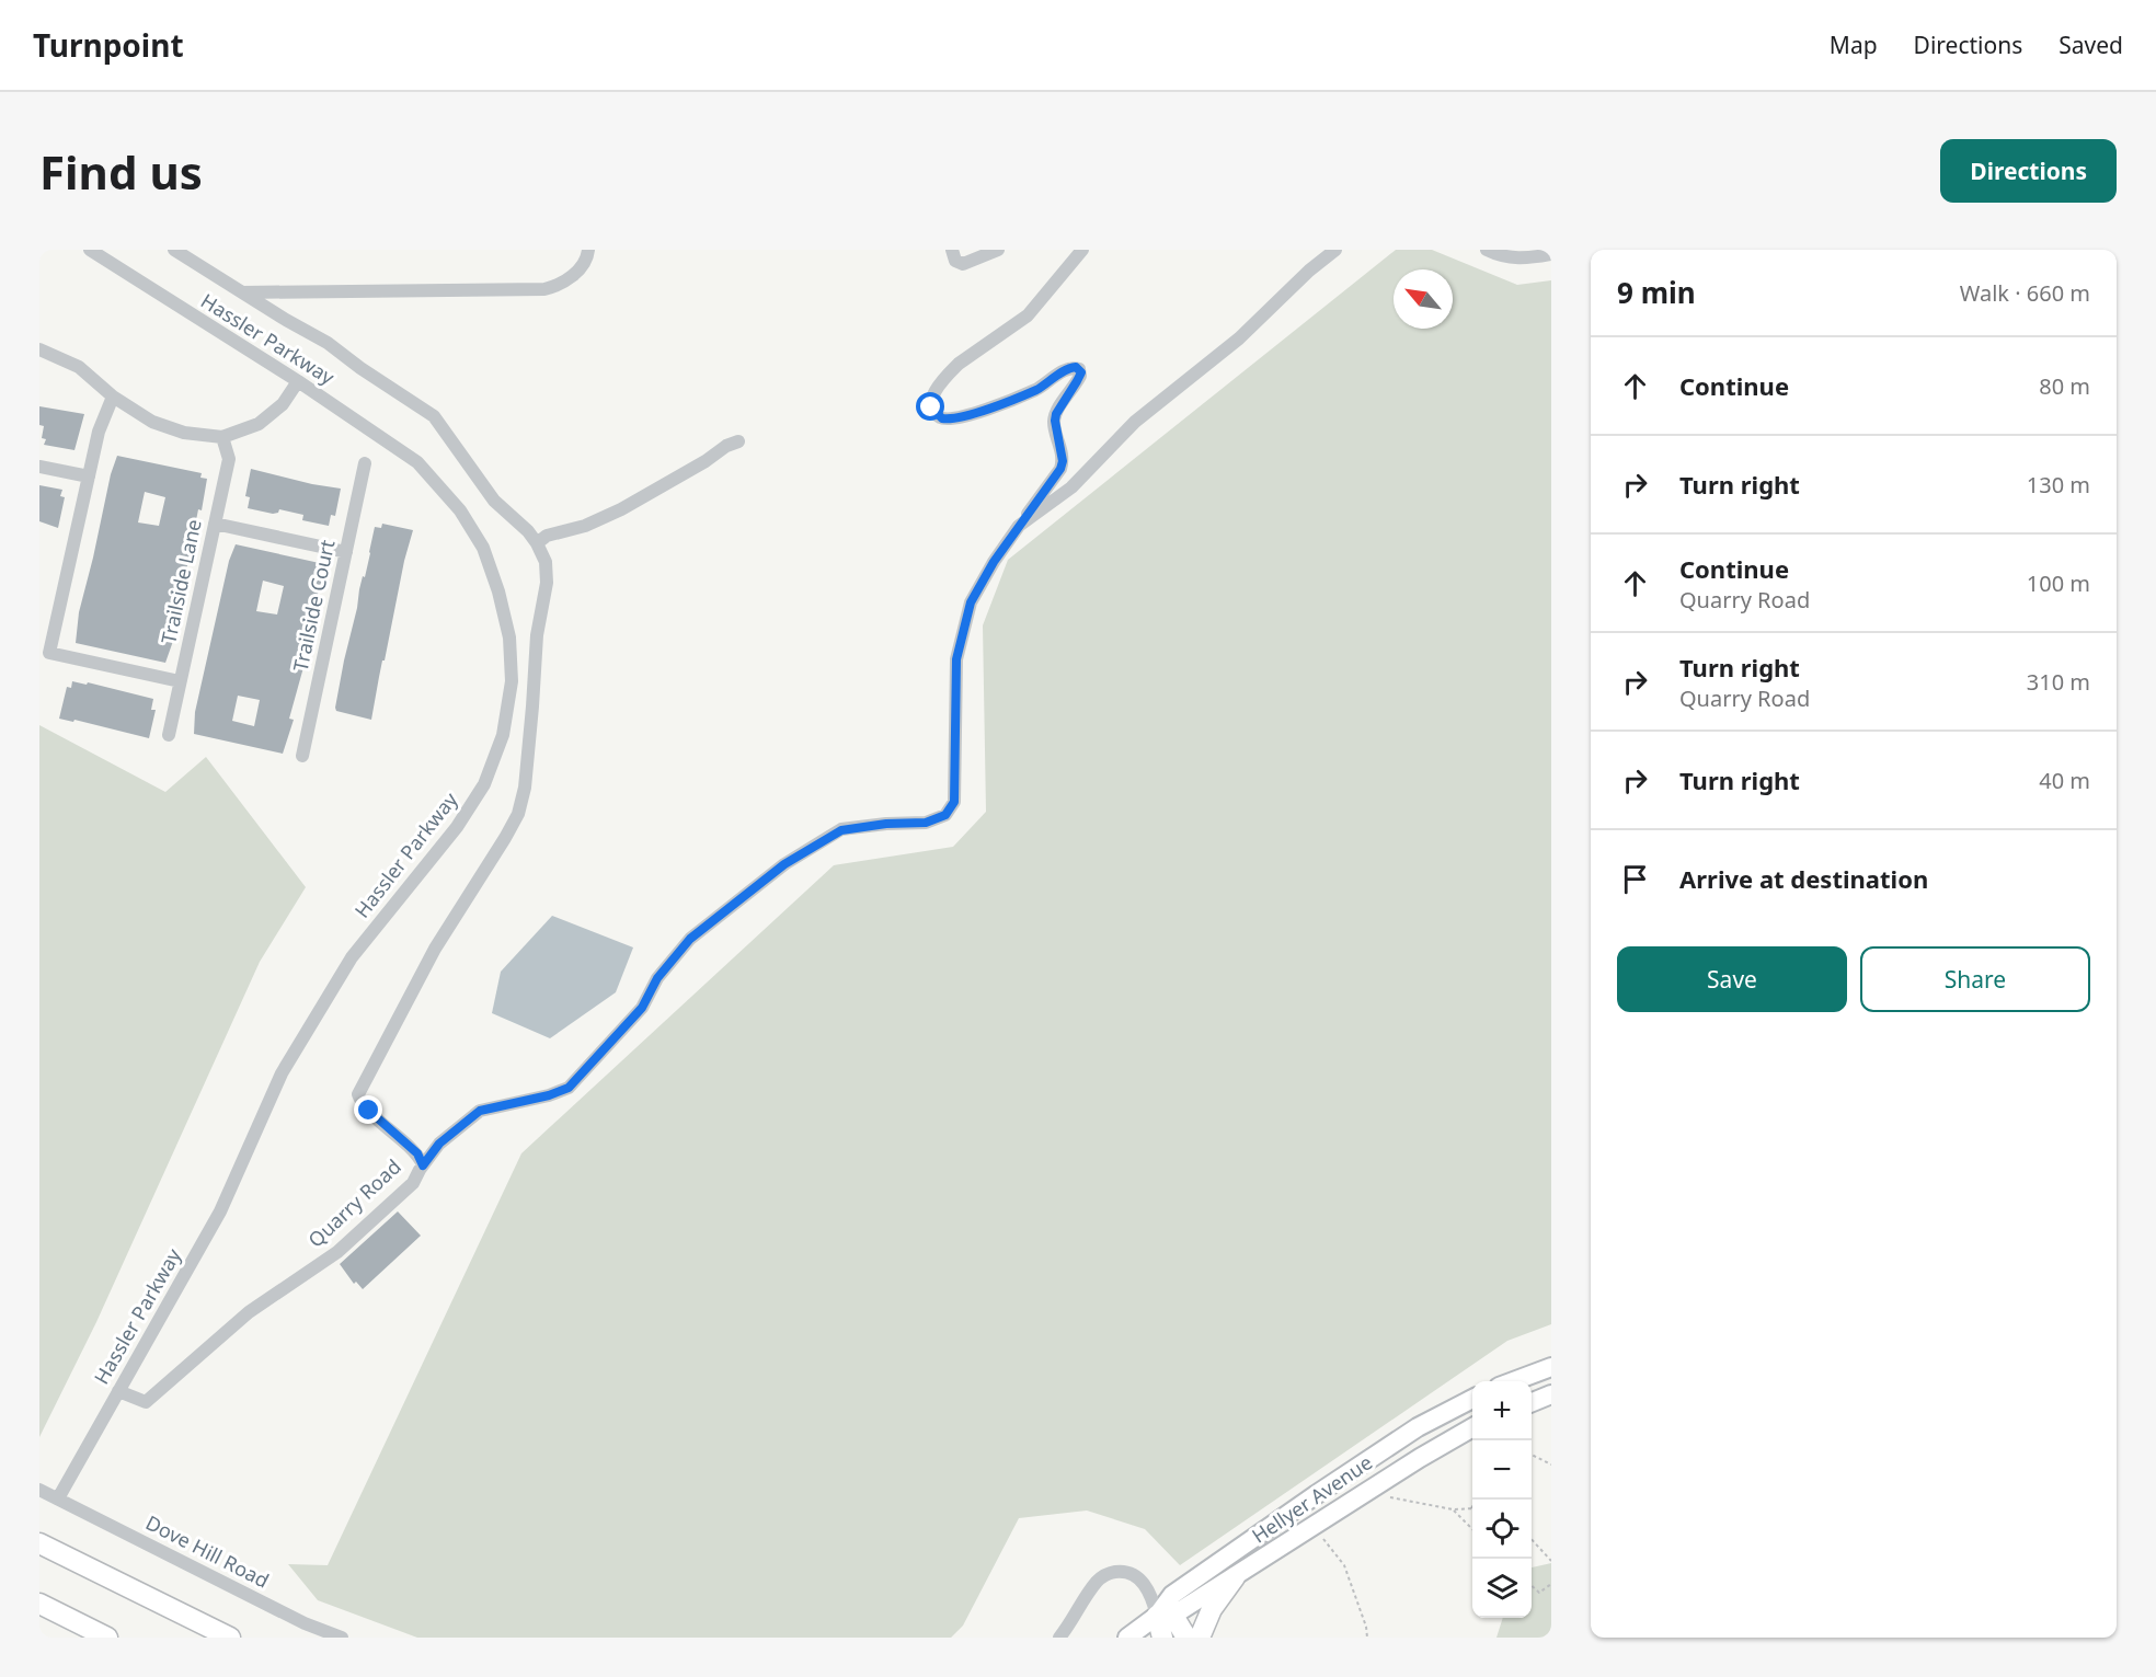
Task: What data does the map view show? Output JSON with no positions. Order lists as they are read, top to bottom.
{
  "streets": {
    "main road": ["Hellyer Avenue"],
    "street": [
      "Hassler Parkway",
      "Trailside Lane",
      "Trailside Court",
      "Quarry Road",
      "Dove Hill Road"
    ]
  },
  "crossings": [
    ["Hassler Parkway", "Quarry Road"],
    ["Hassler Parkway", "Dove Hill Road"]
  ],
  "north": "top left",
  "page": {
    "header": "Turnpoint",
    "nav": ["Map", "Directions", "Saved"],
    "buttons": [
      "Directions",
      ["Save", "Share"]
    ],
    "title": "Find us",
    "heading": ["9 min", "Walk · 660 m"],
    "list": [
      ["Continue", "80 m"],
      ["Turn right", "130 m"],
      ["Continue", "Quarry Road", "100 m"],
      ["Turn right", "Quarry Road", "310 m"],
      ["Turn right", "40 m"],
      "Arrive at destination"
    ],
    "map_buttons": ["+", "−"]
  }
}
